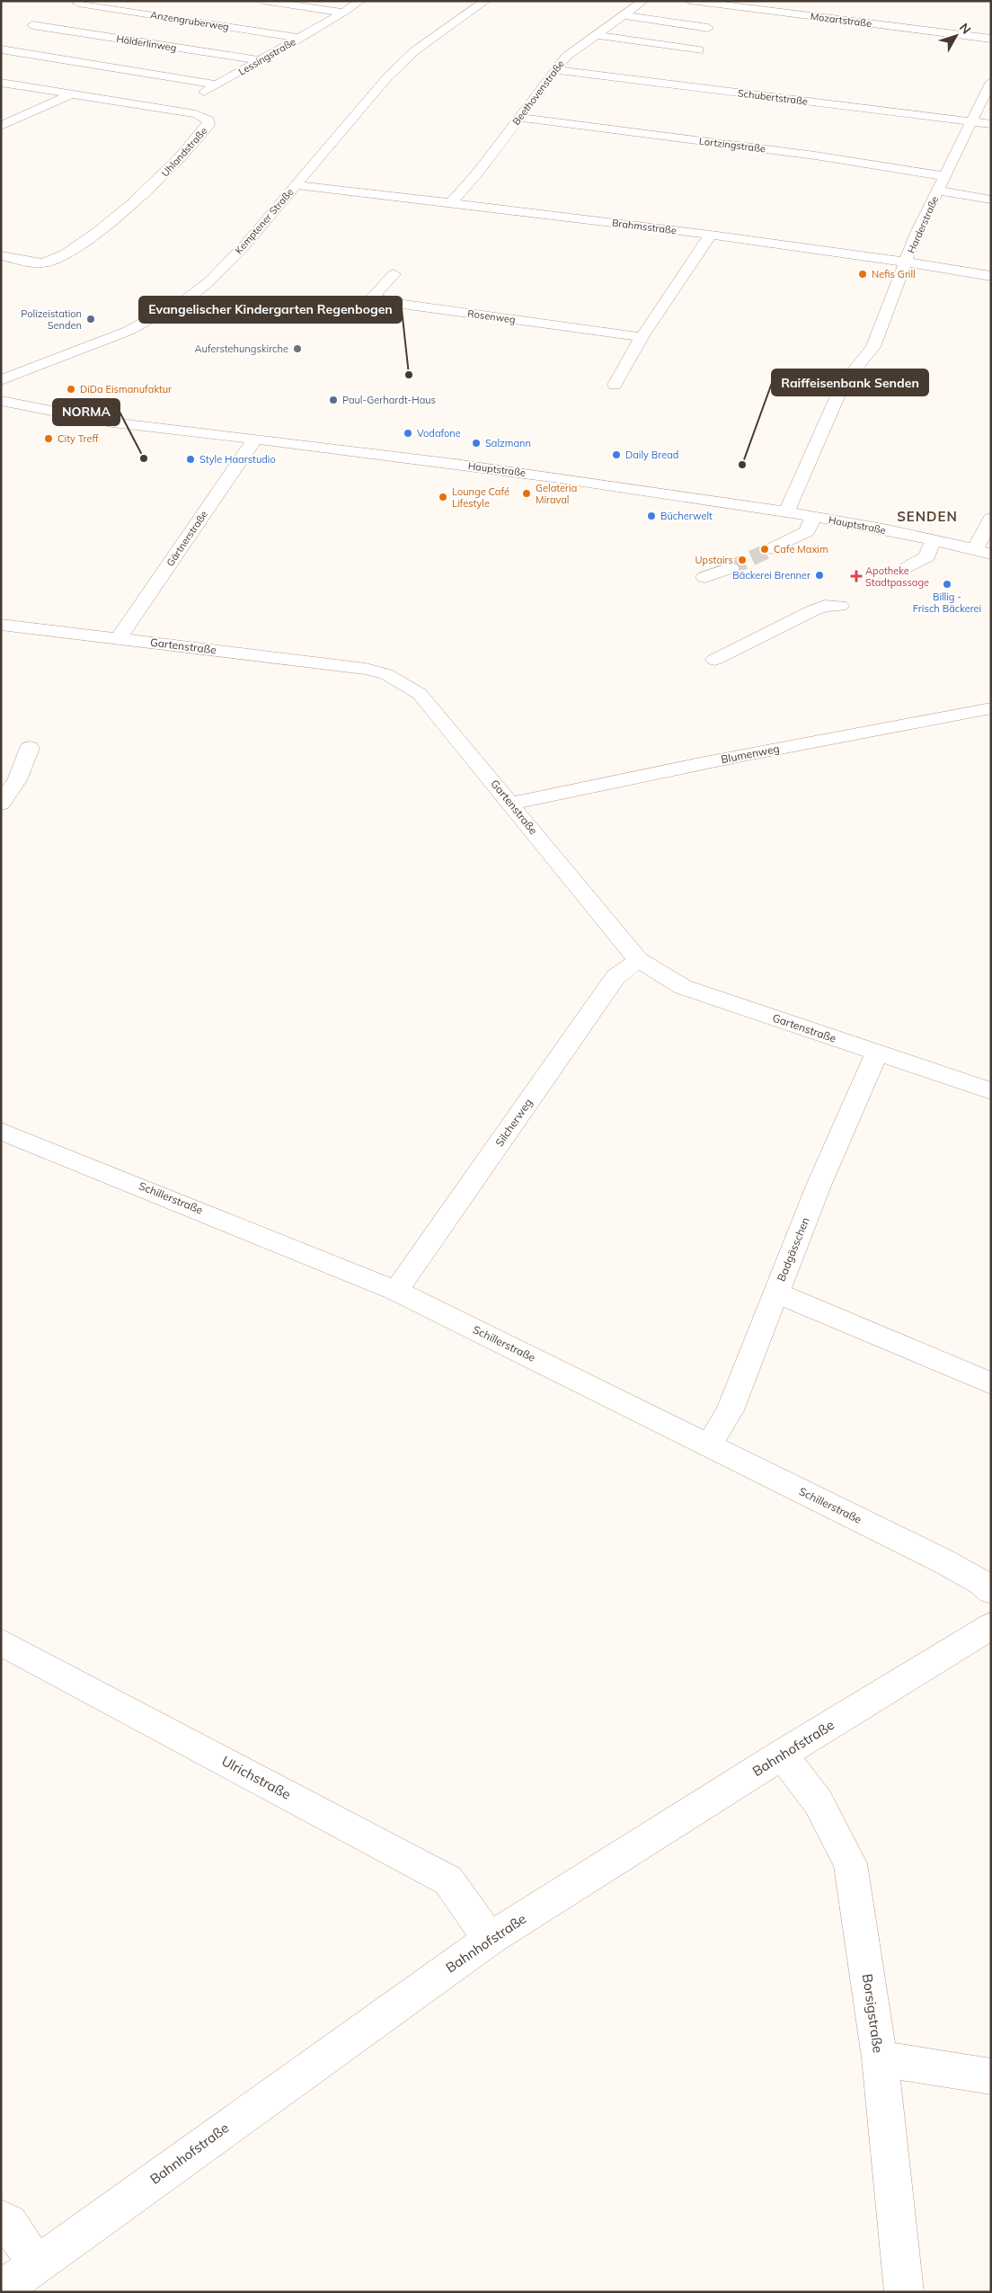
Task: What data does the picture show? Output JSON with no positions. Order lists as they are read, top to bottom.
{
  "streets": {
    "street": [
      "Mozartstraße",
      "Anzengruberweg",
      "Hölderlinweg",
      "Lessingstraße",
      "Beethovenstraße",
      "Schubertstraße",
      "Lortzingstraße",
      "Uhlandstraße",
      "Kemptener Straße",
      "Harderstraße",
      "Brahmsstraße",
      "Rosenweg",
      "Hauptstraße",
      "Gärtnerstraße",
      "Gartenstraße",
      "Blumenweg",
      "Silcherweg",
      "Schillerstraße",
      "Badgässchen",
      "Bahnhofstraße",
      "Ulrichstraße",
      "Borsigstraße"
    ]
  },
  "crossings": [
    ["Anzengruberweg", "Lessingstraße"],
    ["Hölderlinweg", "Lessingstraße"],
    ["Lessingstraße", "Uhlandstraße"],
    ["Beethovenstraße", "Schubertstraße"],
    ["Beethovenstraße", "Lortzingstraße"],
    ["Beethovenstraße", "Brahmsstraße"],
    ["Schubertstraße", "Harderstraße"],
    ["Lortzingstraße", "Harderstraße"],
    ["Kemptener Straße", "Brahmsstraße"],
    ["Harderstraße", "Brahmsstraße"],
    ["Harderstraße", "Hauptstraße"],
    ["Hauptstraße", "Gärtnerstraße"],
    ["Gärtnerstraße", "Gartenstraße"],
    ["Gartenstraße", "Blumenweg"],
    ["Gartenstraße", "Silcherweg"],
    ["Gartenstraße", "Badgässchen"],
    ["Silcherweg", "Schillerstraße"],
    ["Schillerstraße", "Badgässchen"],
    ["Bahnhofstraße", "Ulrichstraße"],
    ["Bahnhofstraße", "Borsigstraße"]
  ],
  "districts": ["SENDEN"],
  "places": {
    "other": [
      "Nefis Grill",
      "Polizeistation Senden",
      "Auferstehungskirche",
      "Evangelischer Kindergarten Regenbogen",
      "DiDa Eismanufaktur",
      "Paul-Gerhardt-Haus",
      "Vodafone",
      "City Treff",
      "Salzmann",
      "Daily Bread",
      "NORMA",
      "Style Haarstudio",
      "Raiffeisenbank Senden",
      "Gelateria Miraval",
      "Lounge Café Lifestyle",
      "Bücherwelt",
      "Cafe Maxim",
      "Upstairs",
      "Bäckerei Brenner",
      "Billig - Frisch Bäckerei"
    ],
    "health": ["Apotheke Stadtpassage"]
  },
  "north": "top right"
}
